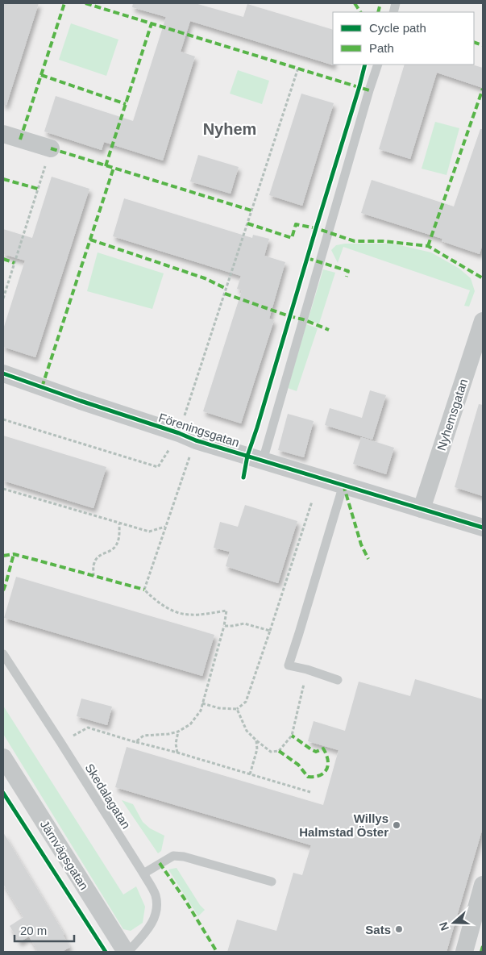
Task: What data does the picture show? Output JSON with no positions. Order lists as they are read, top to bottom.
{
  "streets": {
    "street": ["Nyhemsgatan", "Föreningsgatan", "Järnvägsgatan"],
    "lane": ["Skedalagatan"]
  },
  "crossings": [
    ["Nyhemsgatan", "Föreningsgatan"],
    ["Skedalagatan", "Järnvägsgatan"]
  ],
  "districts": ["Nyhem"],
  "places": ["Willys Halmstad Öster", "Sats"],
  "legend": ["Cycle path", "Path"],
  "scale_bar": "20 m",
  "north": "left"
}
